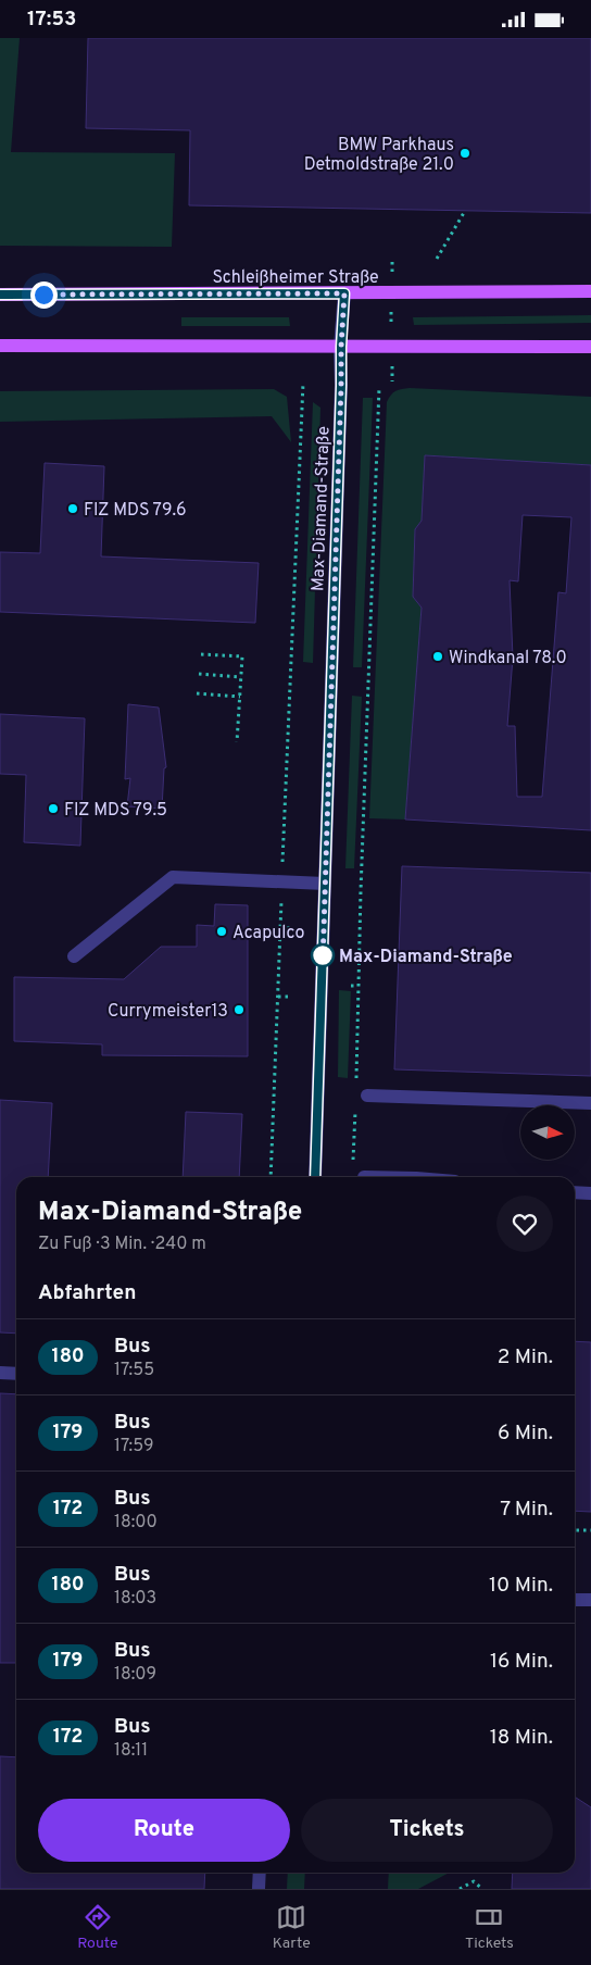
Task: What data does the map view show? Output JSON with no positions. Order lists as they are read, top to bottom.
{
  "streets": {
    "main road": ["Schleißheimer Straße"],
    "street": ["Max-Diamand-Straße"]
  },
  "crossings": [
    ["Schleißheimer Straße", "Max-Diamand-Straße"]
  ],
  "places": [
    "BMW Parkhaus Detmoldstraße 21.0",
    "FIZ MDS 79.6",
    "Windkanal 78.0",
    "FIZ MDS 79.5",
    "Acapulco",
    "Max-Diamand-Straße",
    "Currymeister13"
  ],
  "lines": ["bus line 180"],
  "north": "right",
  "page": {
    "status": "17:53",
    "heading": [
      ["Max-Diamand-Straße", "Zu Fuß · 3 Min. · 240 m"],
      "Abfahrten"
    ],
    "list": [
      {
        "mark": "180",
        "name": "Bus",
        "note": "17:55",
        "value": "2 Min."
      },
      {
        "mark": "179",
        "name": "Bus",
        "note": "17:59",
        "value": "6 Min."
      },
      {
        "mark": "172",
        "name": "Bus",
        "note": "18:00",
        "value": "7 Min."
      },
      {
        "mark": "180",
        "name": "Bus",
        "note": "18:03",
        "value": "10 Min."
      },
      {
        "mark": "179",
        "name": "Bus",
        "note": "18:09",
        "value": "16 Min."
      },
      {
        "mark": "172",
        "name": "Bus",
        "note": "18:11",
        "value": "18 Min."
      }
    ],
    "buttons": ["Route", "Tickets"],
    "tabs": ["Route", "Karte", "Tickets"]
  }
}
